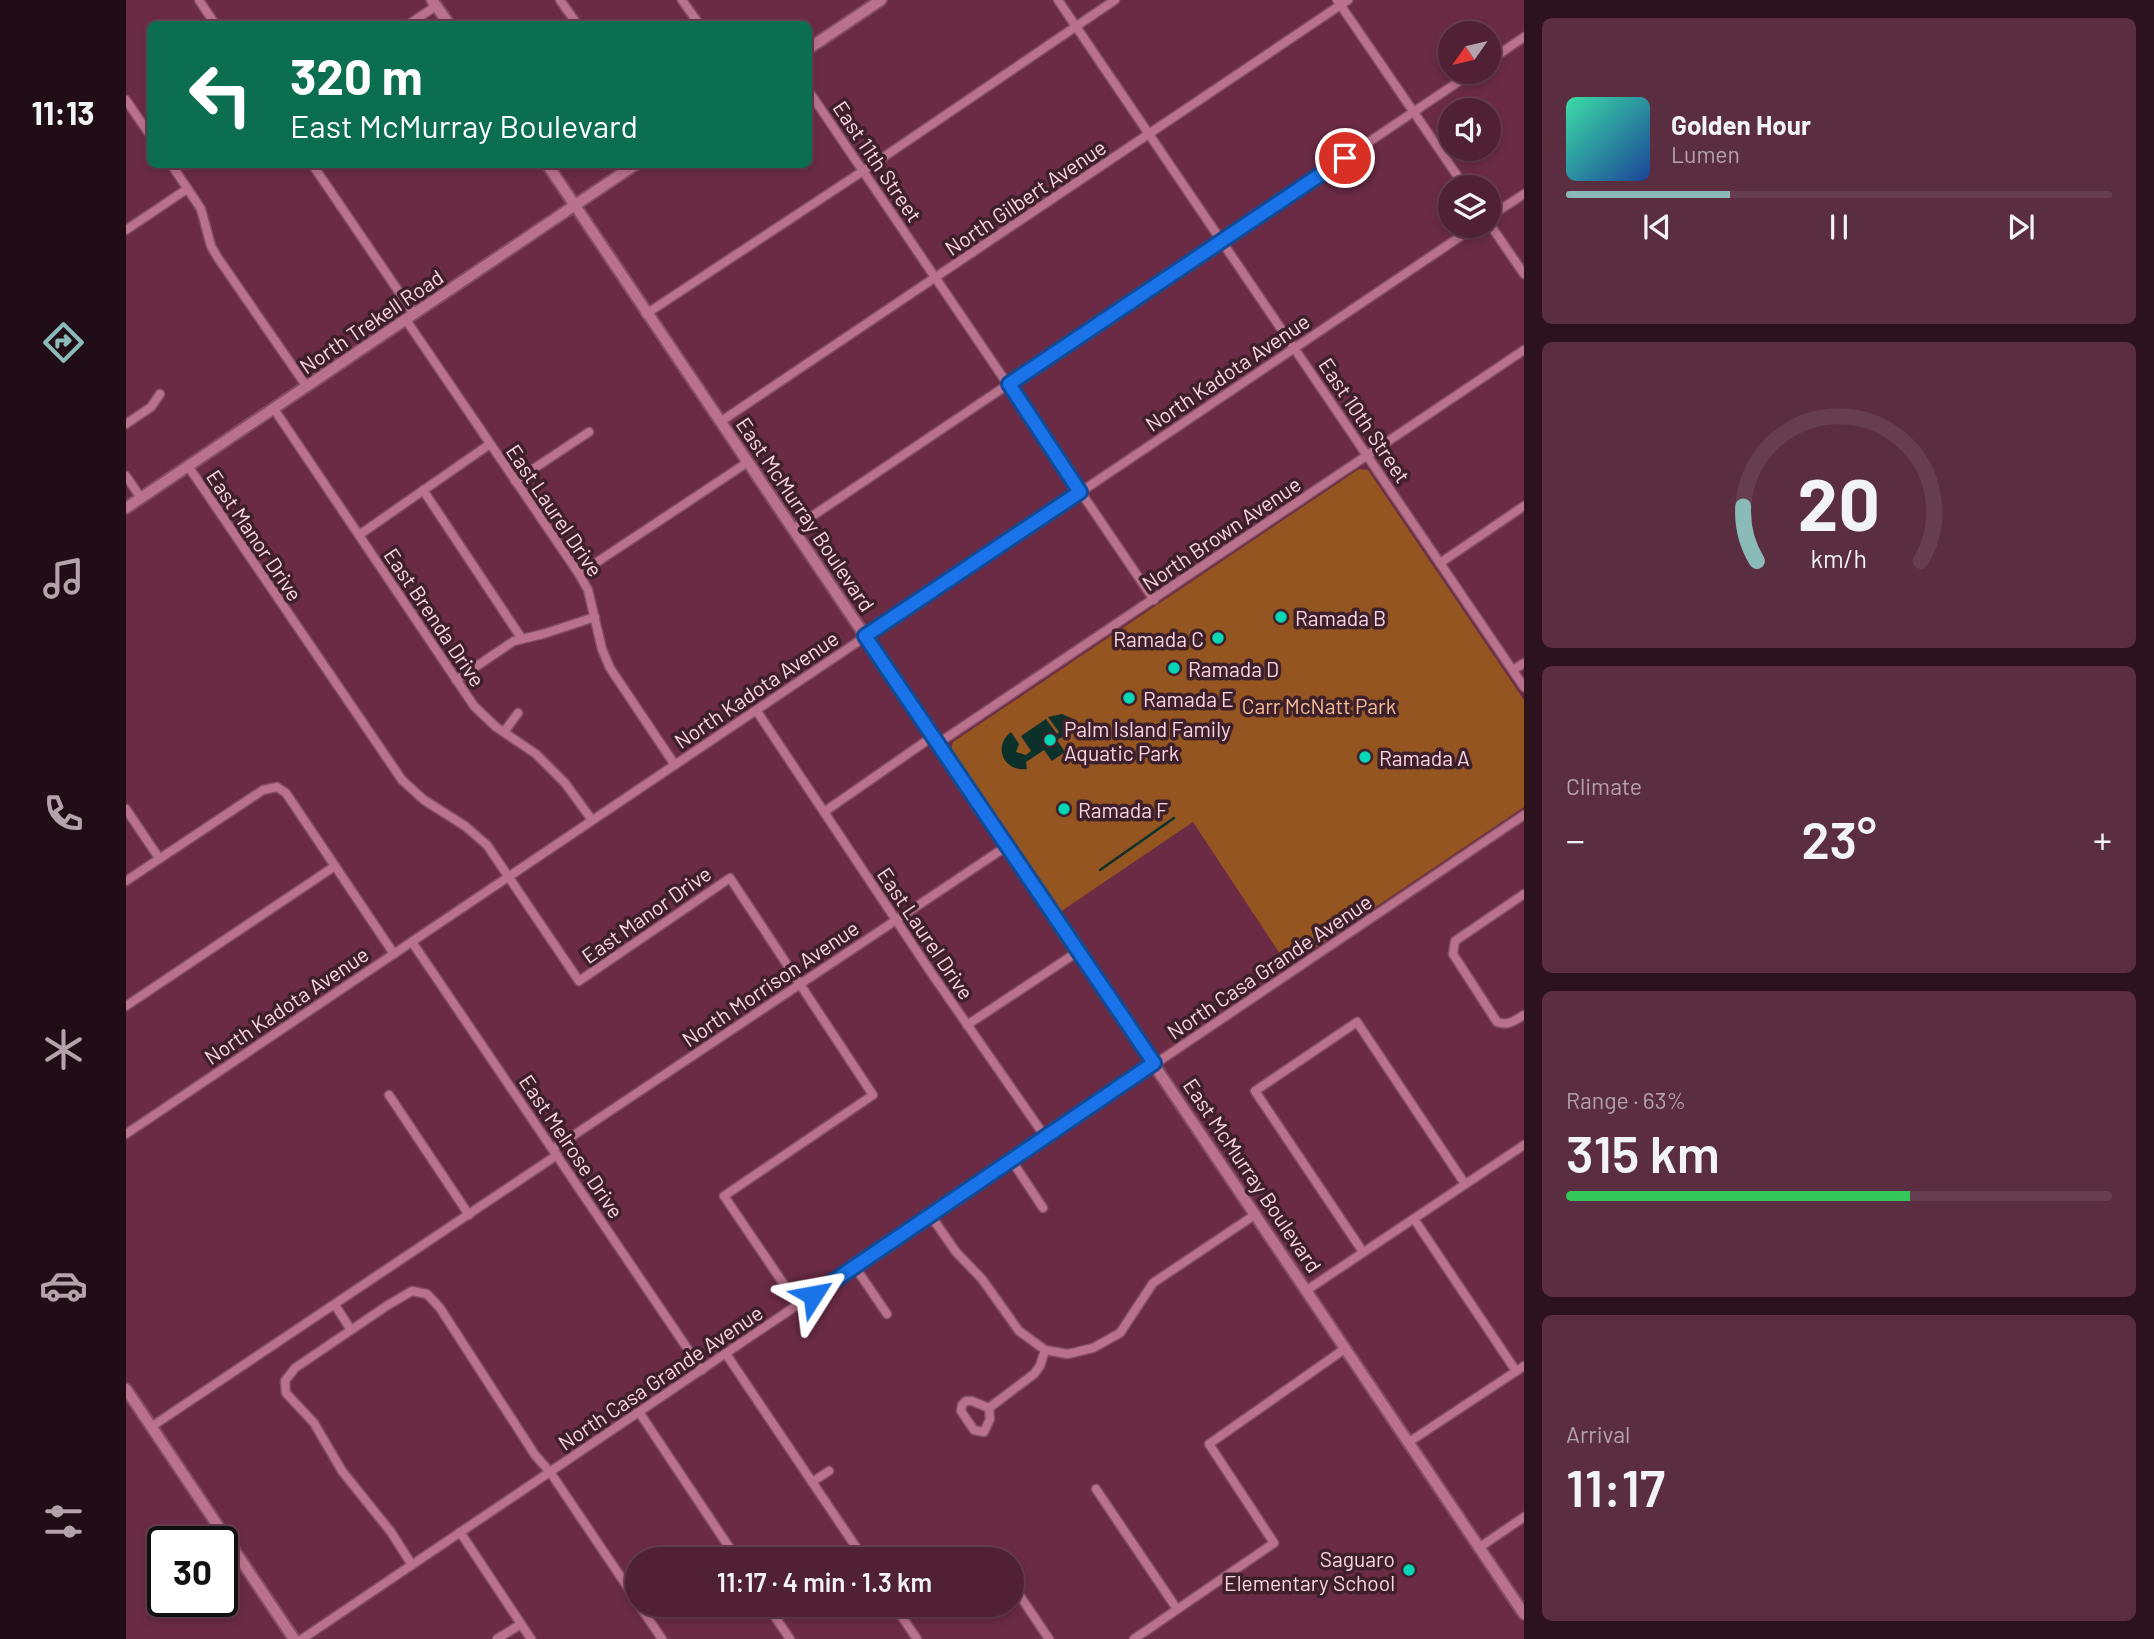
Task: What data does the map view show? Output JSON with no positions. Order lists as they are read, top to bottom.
{
  "streets": {
    "street": [
      "East 11th Street",
      "North Gilbert Avenue",
      "North Trekell Road",
      "North Kadota Avenue",
      "East 10th Street",
      "East Laurel Drive",
      "East McMurray Boulevard",
      "North Brown Avenue",
      "East Manor Drive",
      "East Brenda Drive",
      "North Casa Grande Avenue",
      "North Morrison Avenue",
      "East Melrose Drive"
    ]
  },
  "crossings": [
    ["East 11th Street", "North Gilbert Avenue"],
    ["East 11th Street", "North Kadota Avenue"],
    ["East 11th Street", "North Brown Avenue"],
    ["North Gilbert Avenue", "East 10th Street"],
    ["North Gilbert Avenue", "East McMurray Boulevard"],
    ["North Trekell Road", "East Laurel Drive"],
    ["North Trekell Road", "East McMurray Boulevard"],
    ["North Trekell Road", "East Manor Drive"],
    ["North Trekell Road", "East Brenda Drive"],
    ["North Kadota Avenue", "East 10th Street"],
    ["North Kadota Avenue", "East Laurel Drive"],
    ["North Kadota Avenue", "East McMurray Boulevard"],
    ["North Kadota Avenue", "East Manor Drive"],
    ["North Kadota Avenue", "East Brenda Drive"],
    ["North Kadota Avenue", "East Melrose Drive"],
    ["East 10th Street", "North Brown Avenue"],
    ["East Laurel Drive", "North Brown Avenue"],
    ["East Laurel Drive", "North Casa Grande Avenue"],
    ["East Laurel Drive", "North Morrison Avenue"],
    ["East McMurray Boulevard", "North Brown Avenue"],
    ["East McMurray Boulevard", "North Casa Grande Avenue"],
    ["East McMurray Boulevard", "North Morrison Avenue"],
    ["East Manor Drive", "North Casa Grande Avenue"],
    ["East Manor Drive", "North Morrison Avenue"],
    ["North Casa Grande Avenue", "East Melrose Drive"],
    ["North Morrison Avenue", "East Melrose Drive"]
  ],
  "parks": ["Carr McNatt Park"],
  "places": [
    "Ramada B",
    "Ramada C",
    "Ramada D",
    "Ramada E",
    "Palm Island Family Aquatic Park",
    "Ramada A",
    "Ramada F",
    "Saguaro Elementary School"
  ],
  "north": "bottom left",
  "page": {
    "tabs": "11:13",
    "turn": ["320 m", "East McMurray Boulevard"],
    "song": ["Golden Hour", "Lumen"],
    "tile": [
      "Climate",
      ["Range · 63%", "315 km"],
      ["Arrival", "11:17"]
    ],
    "heat": ["−", "23°", "+"],
    "limit": "30",
    "trip": "11:17 · 4 min · 1.3 km",
    "gauge": ["20", "km/h"]
  }
}
